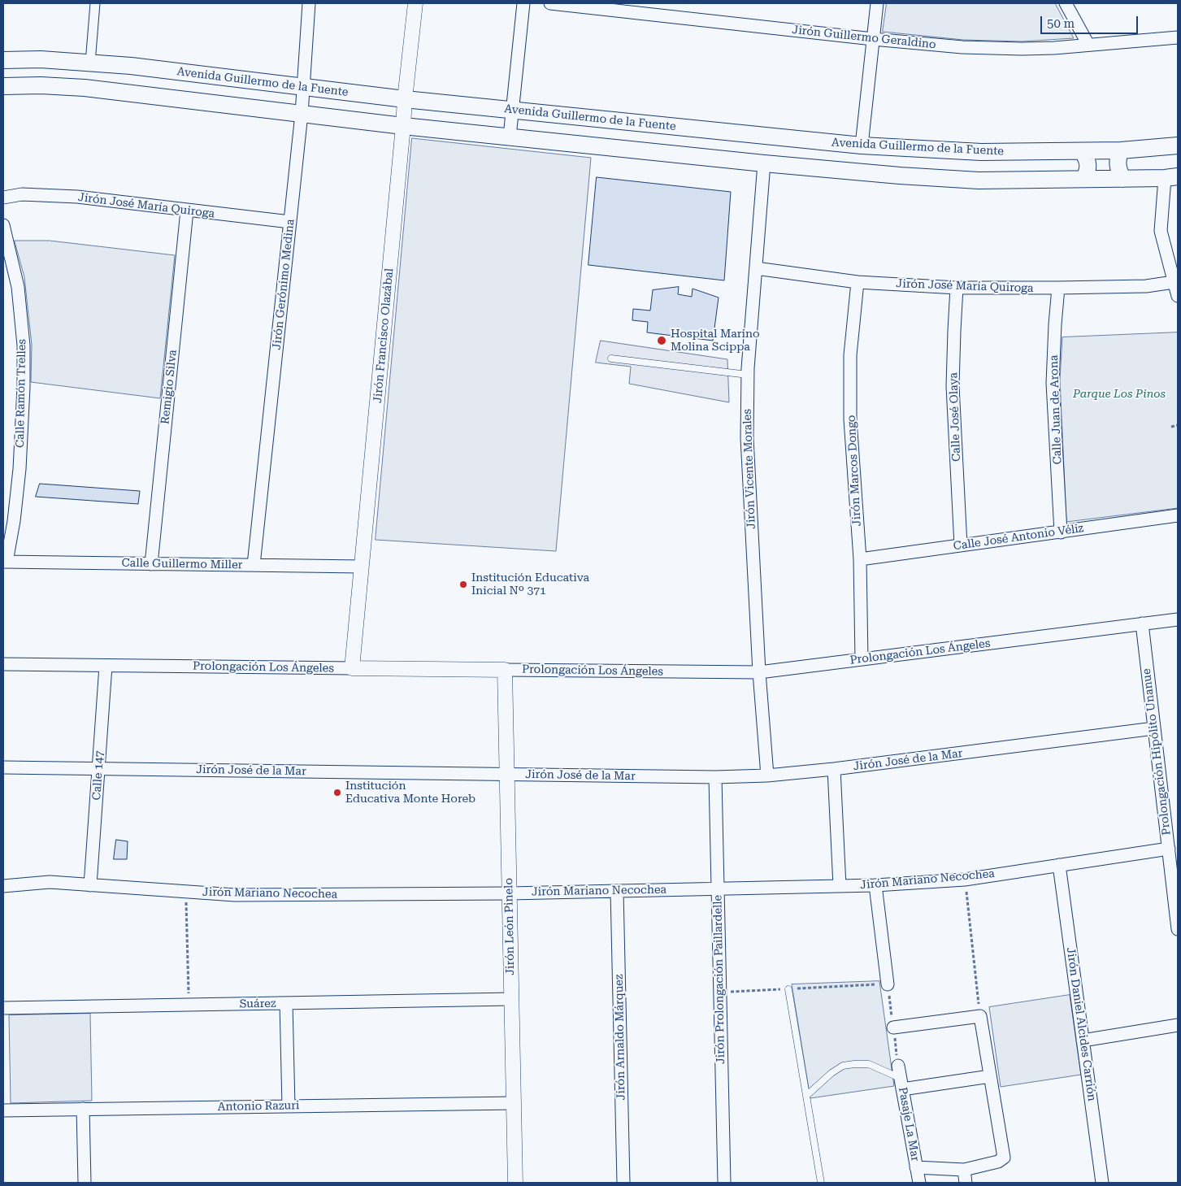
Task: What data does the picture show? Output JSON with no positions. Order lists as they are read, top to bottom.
{
  "streets": {
    "main road": ["Avenida Guillermo de la Fuente"],
    "street": [
      "Jirón Guillermo Geraldino",
      "Jirón José María Quiroga",
      "Jirón Gerónimo Medina",
      "Jirón Francisco Olazábal",
      "Remigio Silva",
      "Calle Ramón Trelles",
      "Calle Juan de Arona",
      "Calle José Olaya",
      "Jirón Vicente Morales",
      "Jirón Marcos Dongo",
      "Calle José Antonio Véliz",
      "Calle Guillermo Miller",
      "Prolongación Los Ángeles",
      "Prolongación Hipólito Unanue",
      "Jirón José de la Mar",
      "Calle 147",
      "Jirón Mariano Necochea",
      "Jirón León Pinelo",
      "Jirón Prolongación Paillardelle",
      "Suárez",
      "Jirón Daniel Alcides Carrión",
      "Jirón Arnaldo Márquez",
      "Antonio Razuri",
      "Pasaje La Mar"
    ]
  },
  "crossings": [
    ["Avenida Guillermo de la Fuente", "Jirón Gerónimo Medina"],
    ["Avenida Guillermo de la Fuente", "Jirón Francisco Olazábal"],
    ["Jirón José María Quiroga", "Jirón Gerónimo Medina"],
    ["Jirón José María Quiroga", "Remigio Silva"],
    ["Jirón José María Quiroga", "Calle Juan de Arona"],
    ["Jirón José María Quiroga", "Calle José Olaya"],
    ["Jirón José María Quiroga", "Jirón Vicente Morales"],
    ["Jirón José María Quiroga", "Jirón Marcos Dongo"],
    ["Jirón Gerónimo Medina", "Calle Guillermo Miller"],
    ["Jirón Francisco Olazábal", "Calle Guillermo Miller"],
    ["Jirón Francisco Olazábal", "Prolongación Los Ángeles"],
    ["Remigio Silva", "Calle Guillermo Miller"],
    ["Calle Ramón Trelles", "Calle Guillermo Miller"],
    ["Calle Juan de Arona", "Calle José Antonio Véliz"],
    ["Calle José Olaya", "Calle José Antonio Véliz"],
    ["Jirón Vicente Morales", "Prolongación Los Ángeles"],
    ["Jirón Vicente Morales", "Jirón José de la Mar"],
    ["Jirón Marcos Dongo", "Calle José Antonio Véliz"],
    ["Jirón Marcos Dongo", "Prolongación Los Ángeles"],
    ["Prolongación Los Ángeles", "Prolongación Hipólito Unanue"],
    ["Prolongación Los Ángeles", "Calle 147"],
    ["Prolongación Los Ángeles", "Jirón León Pinelo"],
    ["Prolongación Hipólito Unanue", "Jirón José de la Mar"],
    ["Prolongación Hipólito Unanue", "Jirón Mariano Necochea"],
    ["Jirón José de la Mar", "Calle 147"],
    ["Jirón José de la Mar", "Jirón León Pinelo"],
    ["Jirón José de la Mar", "Jirón Prolongación Paillardelle"],
    ["Calle 147", "Jirón Mariano Necochea"],
    ["Jirón Mariano Necochea", "Jirón León Pinelo"],
    ["Jirón Mariano Necochea", "Jirón Prolongación Paillardelle"],
    ["Jirón Mariano Necochea", "Jirón Daniel Alcides Carrión"],
    ["Jirón Mariano Necochea", "Jirón Arnaldo Márquez"],
    ["Jirón León Pinelo", "Suárez"],
    ["Jirón León Pinelo", "Antonio Razuri"]
  ],
  "parks": ["Parque Los Pinos"],
  "places": ["Hospital Marino Molina Scippa", "Institución Educativa Inicial Nº 371", "Institución Educativa Monte Horeb"],
  "scale_bar": "50 m"
}
